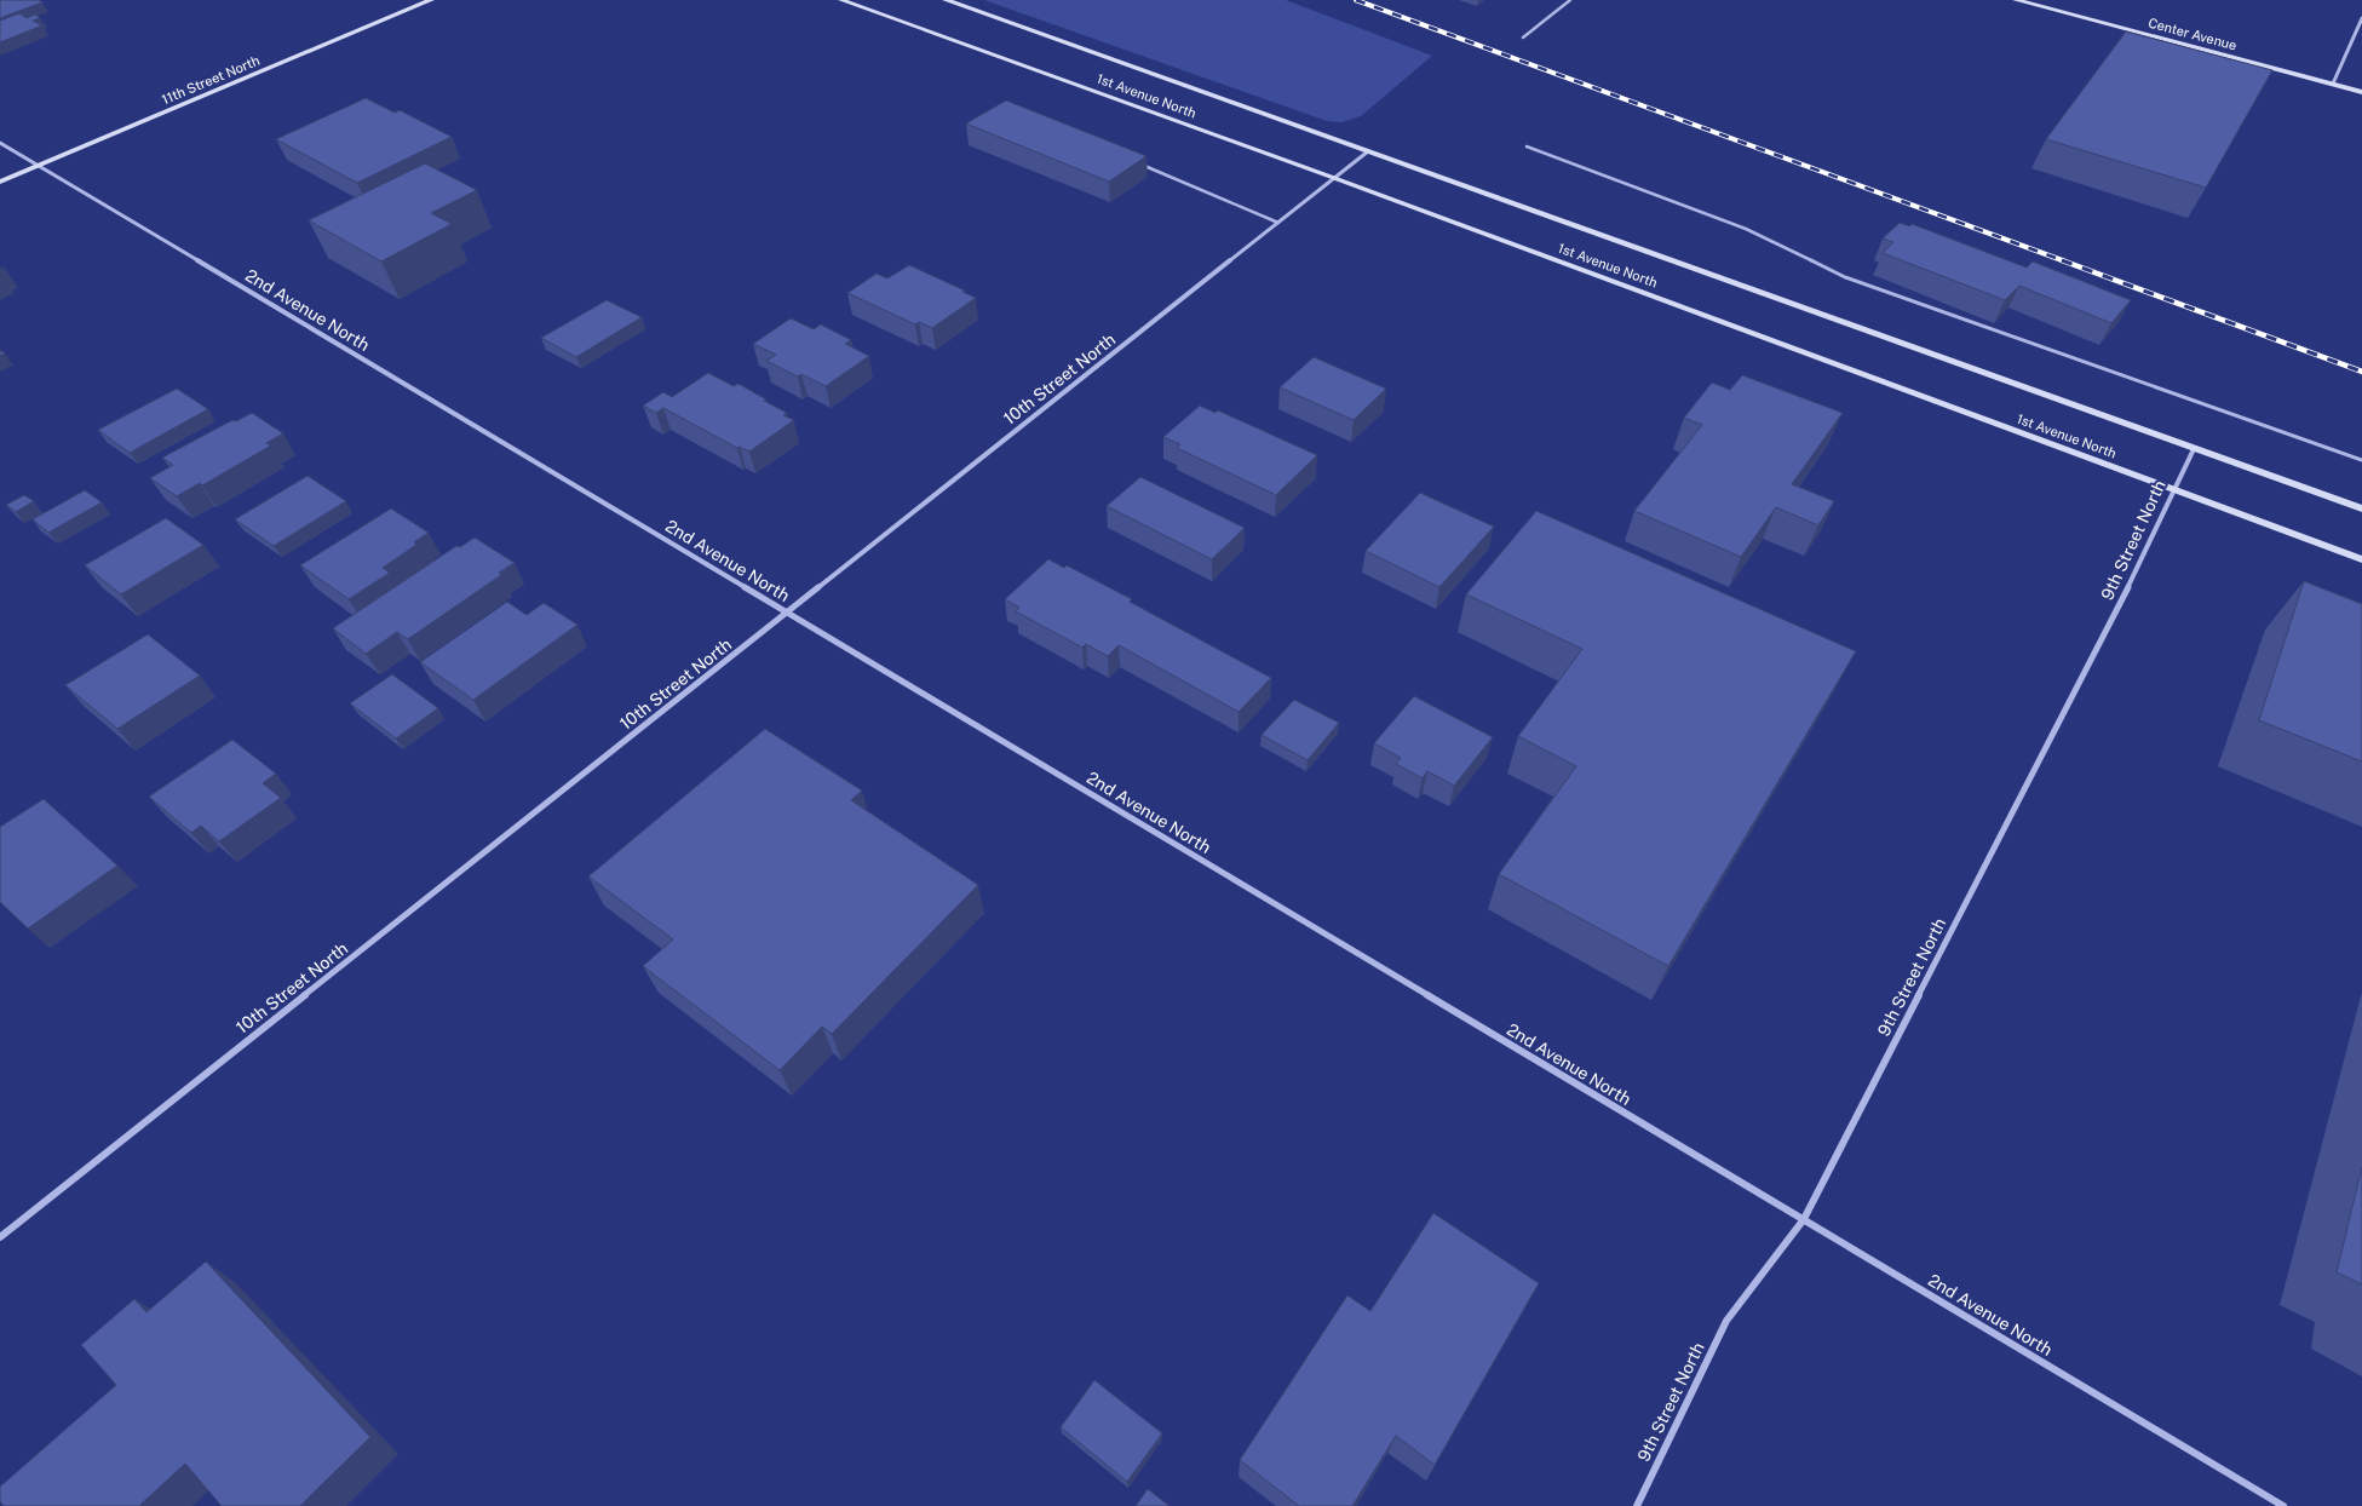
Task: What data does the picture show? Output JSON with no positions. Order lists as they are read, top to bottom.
{
  "streets": {
    "main road": ["Center Avenue", "11th Street North", "1st Avenue North"],
    "street": ["2nd Avenue North", "10th Street North", "9th Street North"]
  },
  "crossings": [
    ["11th Street North", "2nd Avenue North"],
    ["1st Avenue North", "10th Street North"],
    ["1st Avenue North", "9th Street North"],
    ["2nd Avenue North", "10th Street North"],
    ["2nd Avenue North", "9th Street North"]
  ]
}
